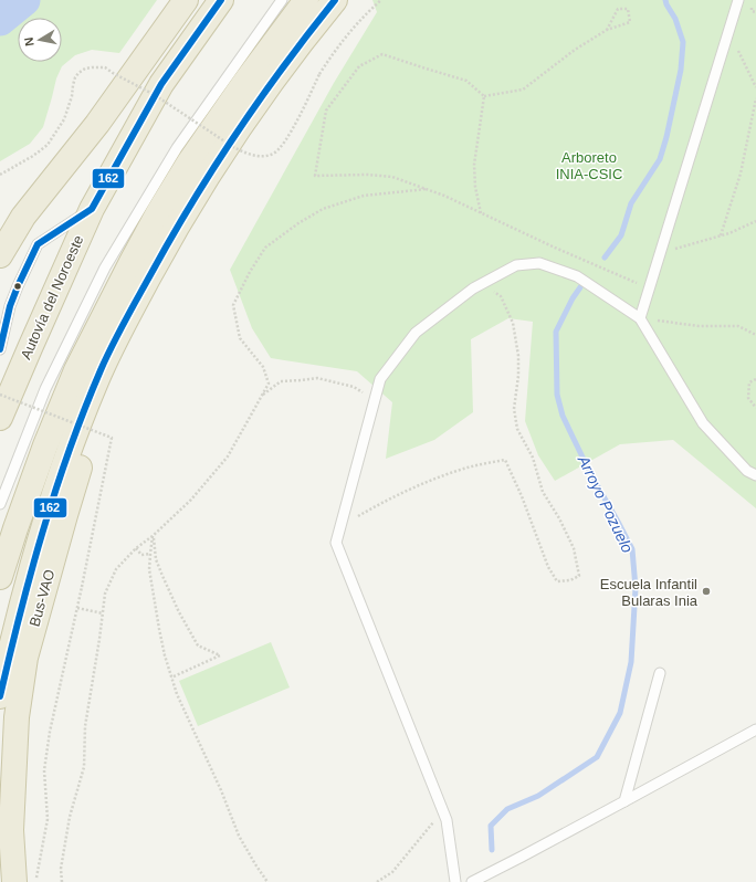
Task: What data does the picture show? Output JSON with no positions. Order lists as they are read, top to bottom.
{
  "streets": {
    "highway": ["Autovía del Noroeste", "Bus-VAO"]
  },
  "water": ["Arroyo Pozuelo"],
  "parks": ["Arboreto INIA-CSIC"],
  "places": ["Escuela Infantil Bularas Inia"],
  "lines": ["transit line 162"],
  "north": "left"
}
